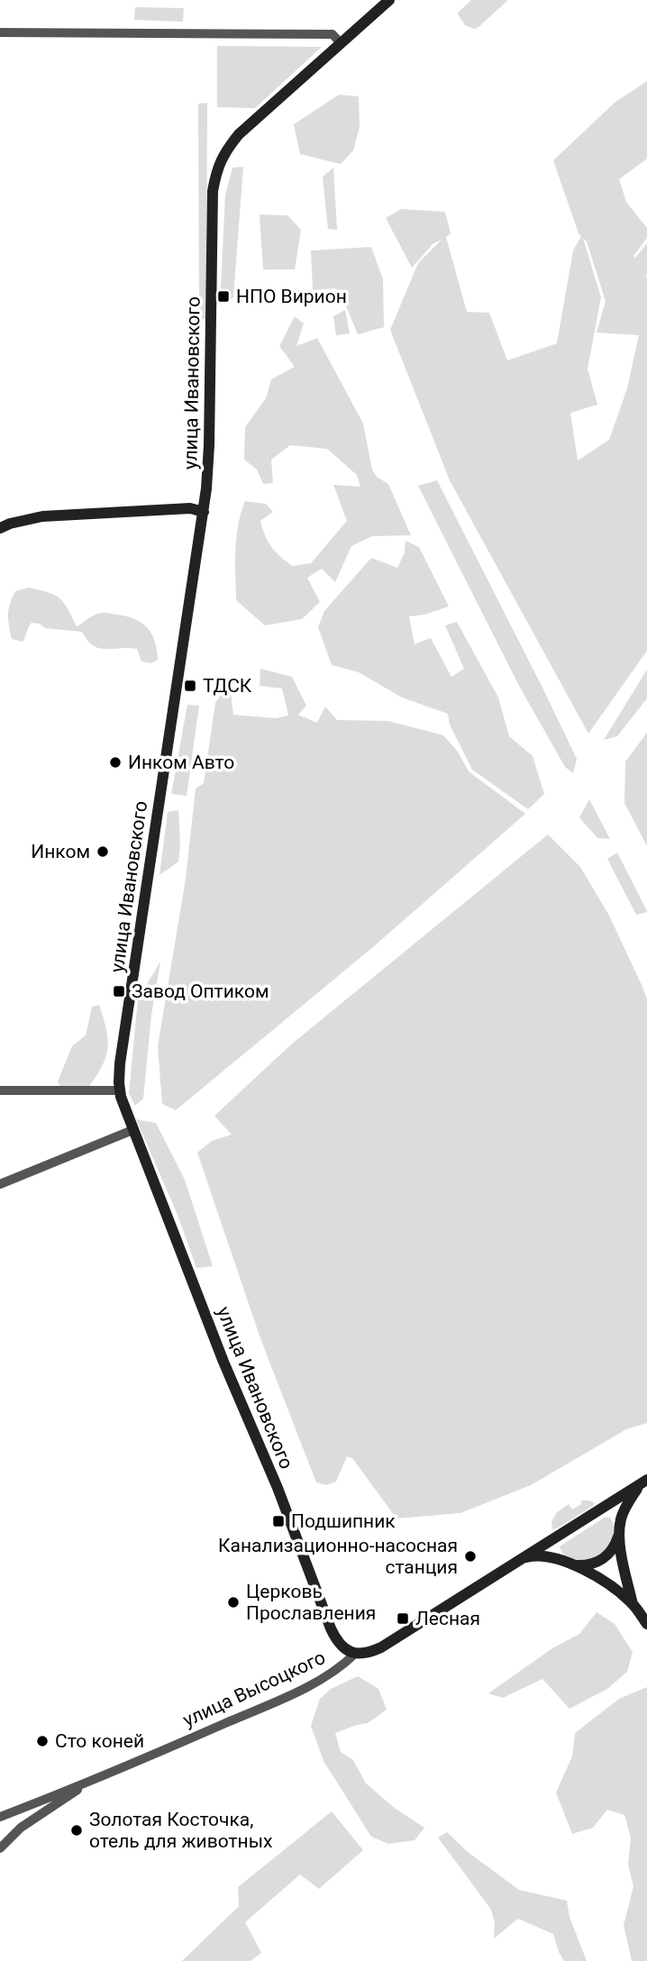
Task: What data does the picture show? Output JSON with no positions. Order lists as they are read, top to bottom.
{
  "streets": {
    "main road": ["улица Ивановского", "улица Высоцкого"]
  },
  "crossings": [
    ["улица Ивановского", "улица Высоцкого"]
  ],
  "places": {
    "transit": [
      "НПО Вирион",
      "ТДСК",
      "Завод Оптиком",
      "Подшипник",
      "Лесная"
    ],
    "other": [
      "Инком Авто",
      "Инком",
      "Канализационно-насосная станция",
      "Церковь Прославления",
      "Сто коней",
      "Золотая Косточка, отель для животных"
    ]
  }
}
